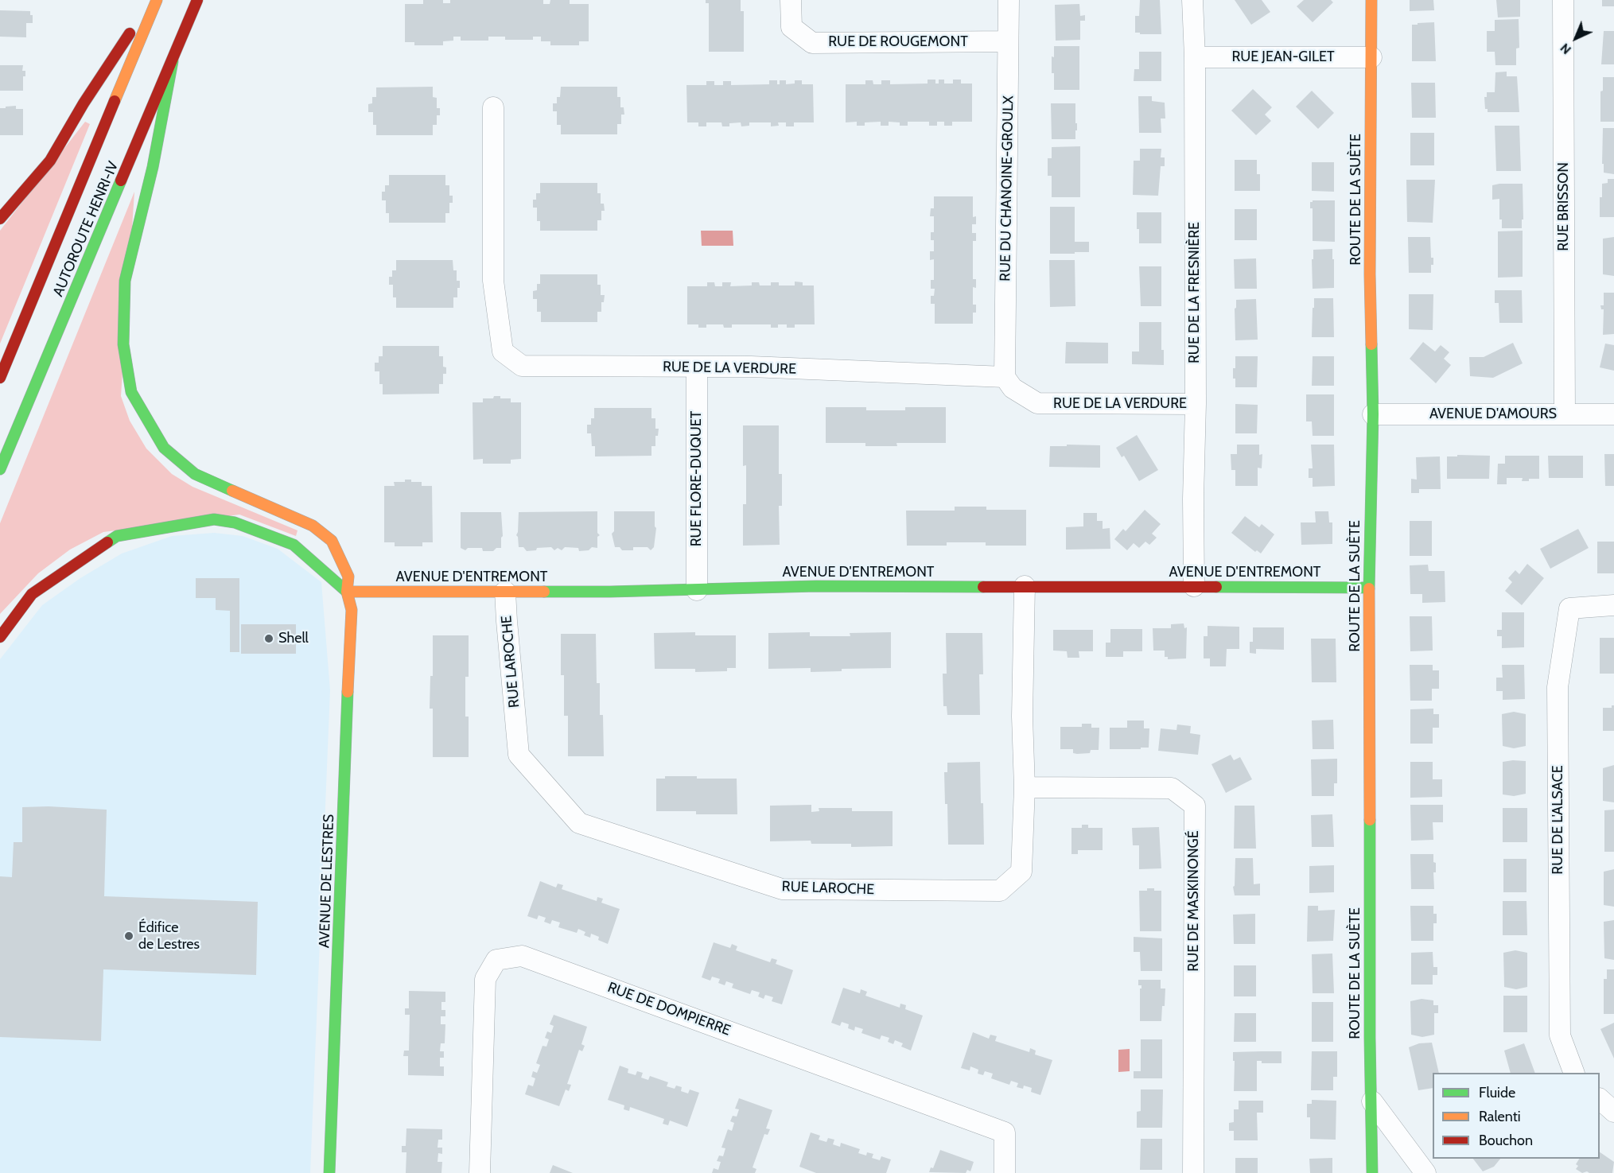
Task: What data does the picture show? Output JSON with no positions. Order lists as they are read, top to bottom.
{
  "streets": {
    "main road": [
      "ROUTE DE LA SUÈTE",
      "AUTOROUTE HENRI-IV",
      "AVENUE D'ENTREMONT",
      "AVENUE DE LESTRES"
    ],
    "street": [
      "RUE DE ROUGEMONT",
      "RUE JEAN-GILET",
      "RUE DU CHANOINE-GROULX",
      "RUE BRISSON",
      "RUE DE LA FRESNIÈRE",
      "RUE DE LA VERDURE",
      "AVENUE D'AMOURS",
      "RUE FLORE-DUQUET",
      "RUE LAROCHE",
      "RUE DE L'ALSACE",
      "RUE DE MASKINONGÉ",
      "RUE DE DOMPIERRE"
    ]
  },
  "crossings": [
    ["RUE DE ROUGEMONT", "RUE DU CHANOINE-GROULX"],
    ["RUE JEAN-GILET", "ROUTE DE LA SUÈTE"],
    ["RUE JEAN-GILET", "RUE DE LA FRESNIÈRE"],
    ["RUE DU CHANOINE-GROULX", "RUE DE LA VERDURE"],
    ["ROUTE DE LA SUÈTE", "AVENUE D'AMOURS"],
    ["ROUTE DE LA SUÈTE", "AVENUE D'ENTREMONT"],
    ["RUE BRISSON", "AVENUE D'AMOURS"],
    ["AUTOROUTE HENRI-IV", "AVENUE DE LESTRES"],
    ["RUE DE LA FRESNIÈRE", "RUE DE LA VERDURE"],
    ["RUE DE LA FRESNIÈRE", "AVENUE D'ENTREMONT"],
    ["RUE DE LA VERDURE", "RUE FLORE-DUQUET"],
    ["RUE FLORE-DUQUET", "AVENUE D'ENTREMONT"],
    ["AVENUE D'ENTREMONT", "RUE LAROCHE"],
    ["AVENUE D'ENTREMONT", "AVENUE DE LESTRES"],
    ["RUE LAROCHE", "RUE DE MASKINONGÉ"]
  ],
  "places": ["Shell", "Édifice de Lestres"],
  "legend": ["Fluide", "Ralenti", "Bouchon"],
  "north": "bottom left"
}
